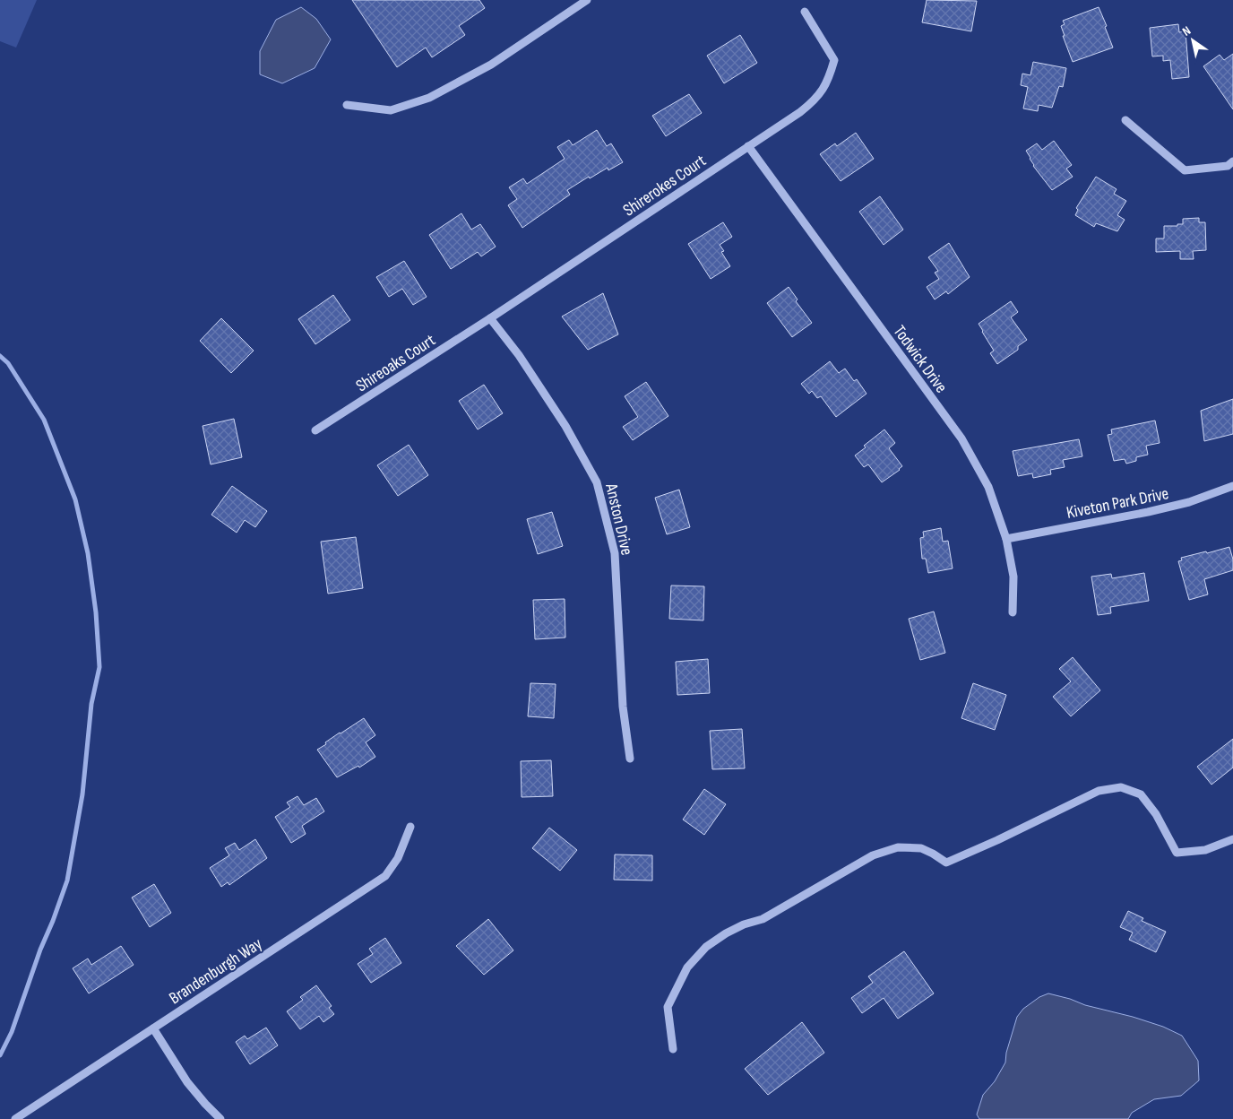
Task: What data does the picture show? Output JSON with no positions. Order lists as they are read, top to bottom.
{
  "streets": {
    "street": [
      "Shirerokes Court",
      "Todwick Drive",
      "Shireoaks Court",
      "Kiveton Park Drive",
      "Anston Drive",
      "Brandenburgh Way"
    ]
  },
  "crossings": [
    ["Shirerokes Court", "Todwick Drive"],
    ["Shirerokes Court", "Shireoaks Court"],
    ["Shirerokes Court", "Anston Drive"],
    ["Todwick Drive", "Kiveton Park Drive"],
    ["Shireoaks Court", "Anston Drive"]
  ],
  "north": "top left"
}
